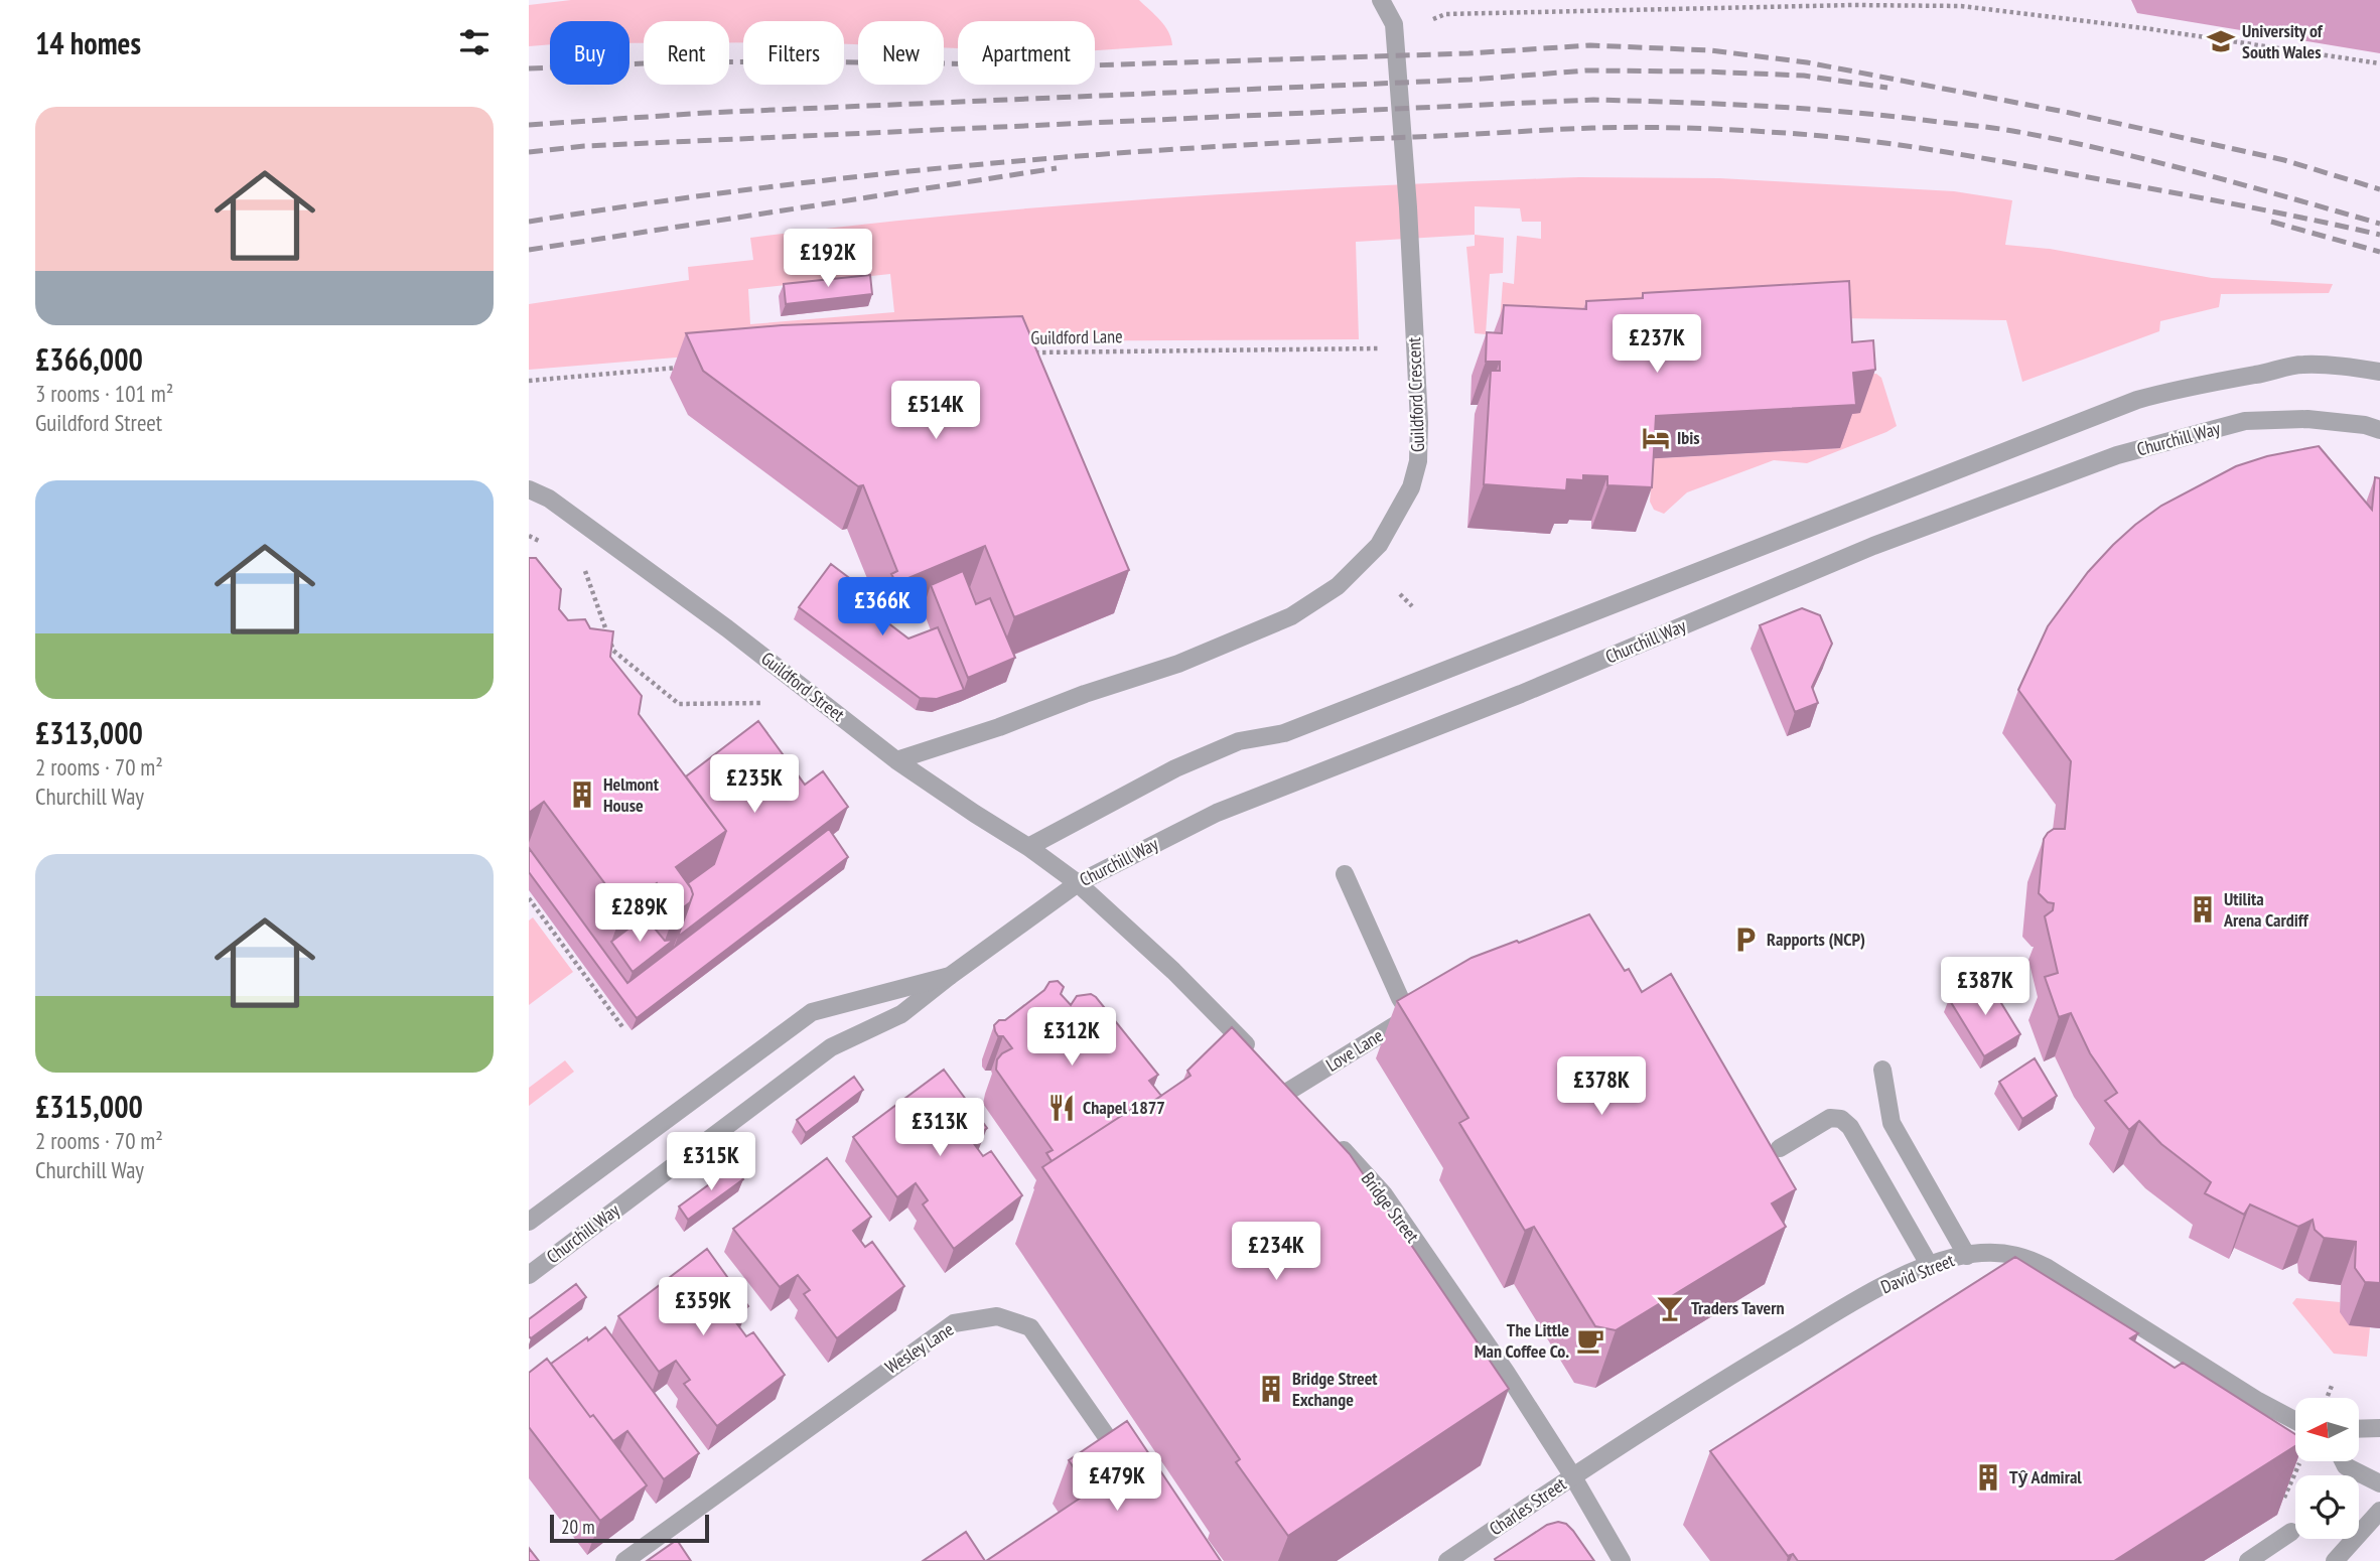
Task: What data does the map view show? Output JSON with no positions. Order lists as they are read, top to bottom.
{
  "streets": {
    "street": [
      "Guildford Crescent",
      "Churchill Way",
      "Guildford Street",
      "Love Lane",
      "Bridge Street",
      "David Street",
      "Wesley Lane",
      "Charles Street"
    ],
    "path": ["Guildford Lane"]
  },
  "crossings": [
    ["Guildford Lane", "Guildford Crescent"],
    ["Guildford Crescent", "Guildford Street"],
    ["Churchill Way", "Guildford Street"],
    ["Bridge Street", "David Street"],
    ["Bridge Street", "Charles Street"],
    ["David Street", "Charles Street"]
  ],
  "places": {
    "school or university": ["University of South Wales"],
    "hotel": ["Ibis"],
    "building": [
      "Helmont House",
      "Utilita Arena Cardiff",
      "Bridge Street Exchange",
      "Tŷ Admiral"
    ],
    "parking": ["Rapports (NCP)"],
    "restaurant": ["Chapel 1877"],
    "bar": ["Traders Tavern"],
    "cafe": ["The Little Man Coffee Co."]
  },
  "scale_bar": "20 m",
  "north": "left",
  "page": {
    "heading": "14 homes",
    "chip": [
      "Buy",
      "Rent",
      "Filters",
      "New",
      "Apartment"
    ],
    "list": [
      {
        "name": "£366,000",
        "note": "3 rooms · 101 m² · Guildford Street"
      },
      {
        "name": "£313,000",
        "note": "2 rooms · 70 m² · Churchill Way"
      },
      {
        "name": "£315,000",
        "note": "2 rooms · 70 m² · Churchill Way"
      }
    ],
    "price": [
      "£192K",
      "£237K",
      "£514K",
      "£366K",
      "£235K",
      "£289K",
      "£387K",
      "£312K",
      "£378K",
      "£313K",
      "£315K",
      "£234K",
      "£359K",
      "£479K"
    ],
    "scale": "20 m"
  }
}
